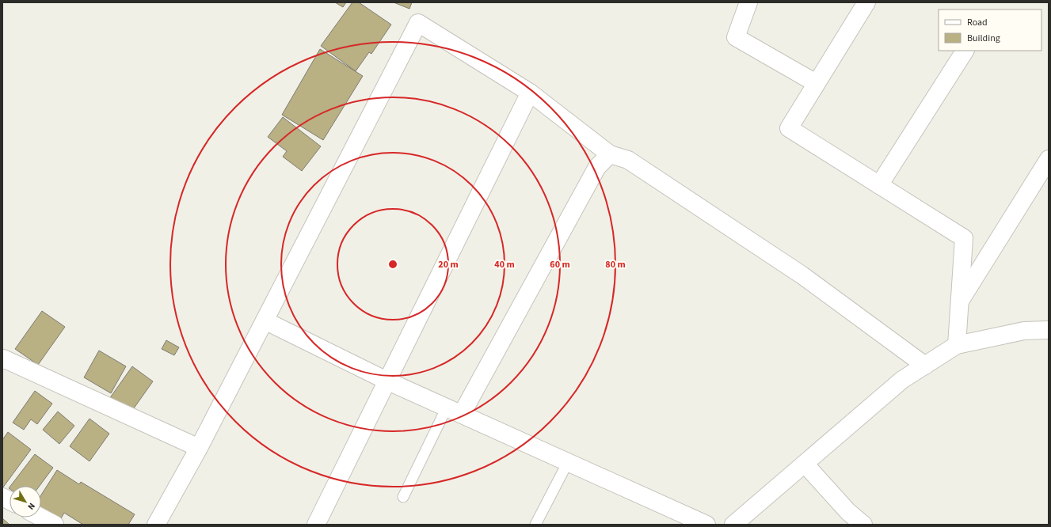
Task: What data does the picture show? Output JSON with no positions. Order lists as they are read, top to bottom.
{
  "legend": ["Road", "Building"],
  "north": "bottom right",
  "rings": [
    "20 m",
    "40 m",
    "60 m",
    "80 m"
  ]
}
